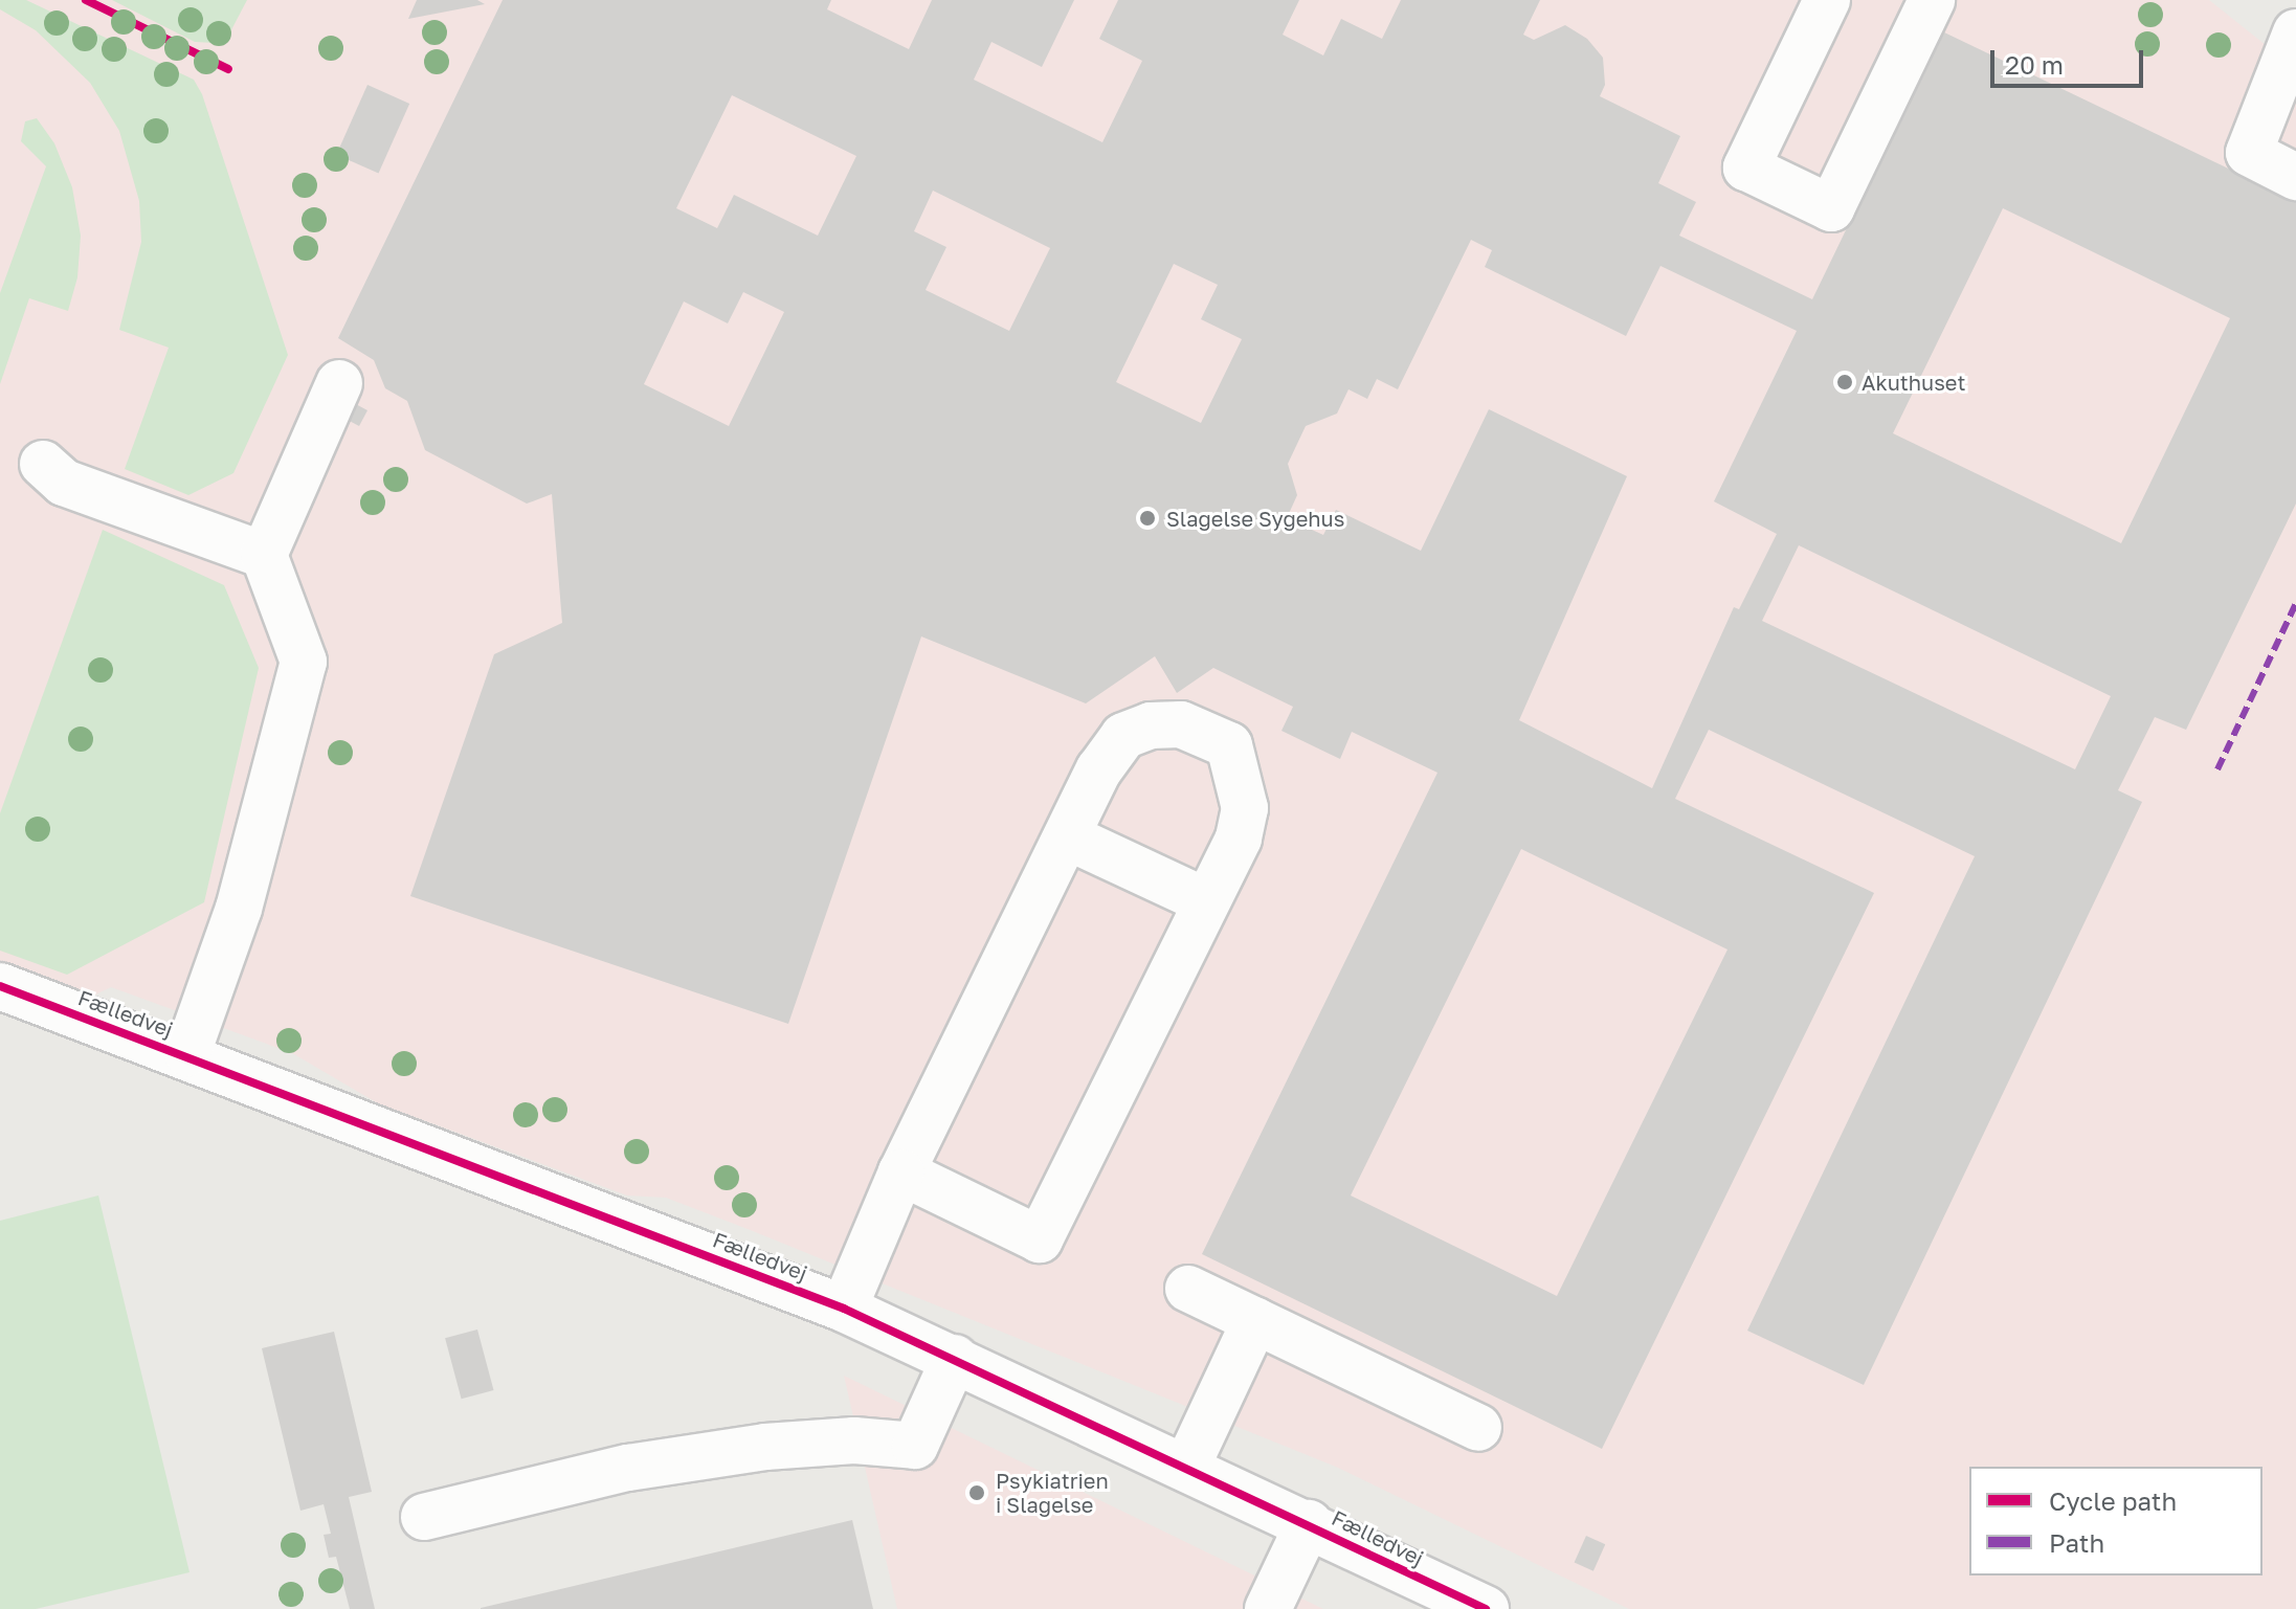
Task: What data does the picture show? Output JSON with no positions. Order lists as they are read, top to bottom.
{
  "streets": {
    "street": ["Fælledvej"]
  },
  "places": ["Akuthuset", "Slagelse Sygehus", "Psykiatrien i Slagelse"],
  "legend": ["Cycle path", "Path"],
  "scale_bar": "20 m"
}
